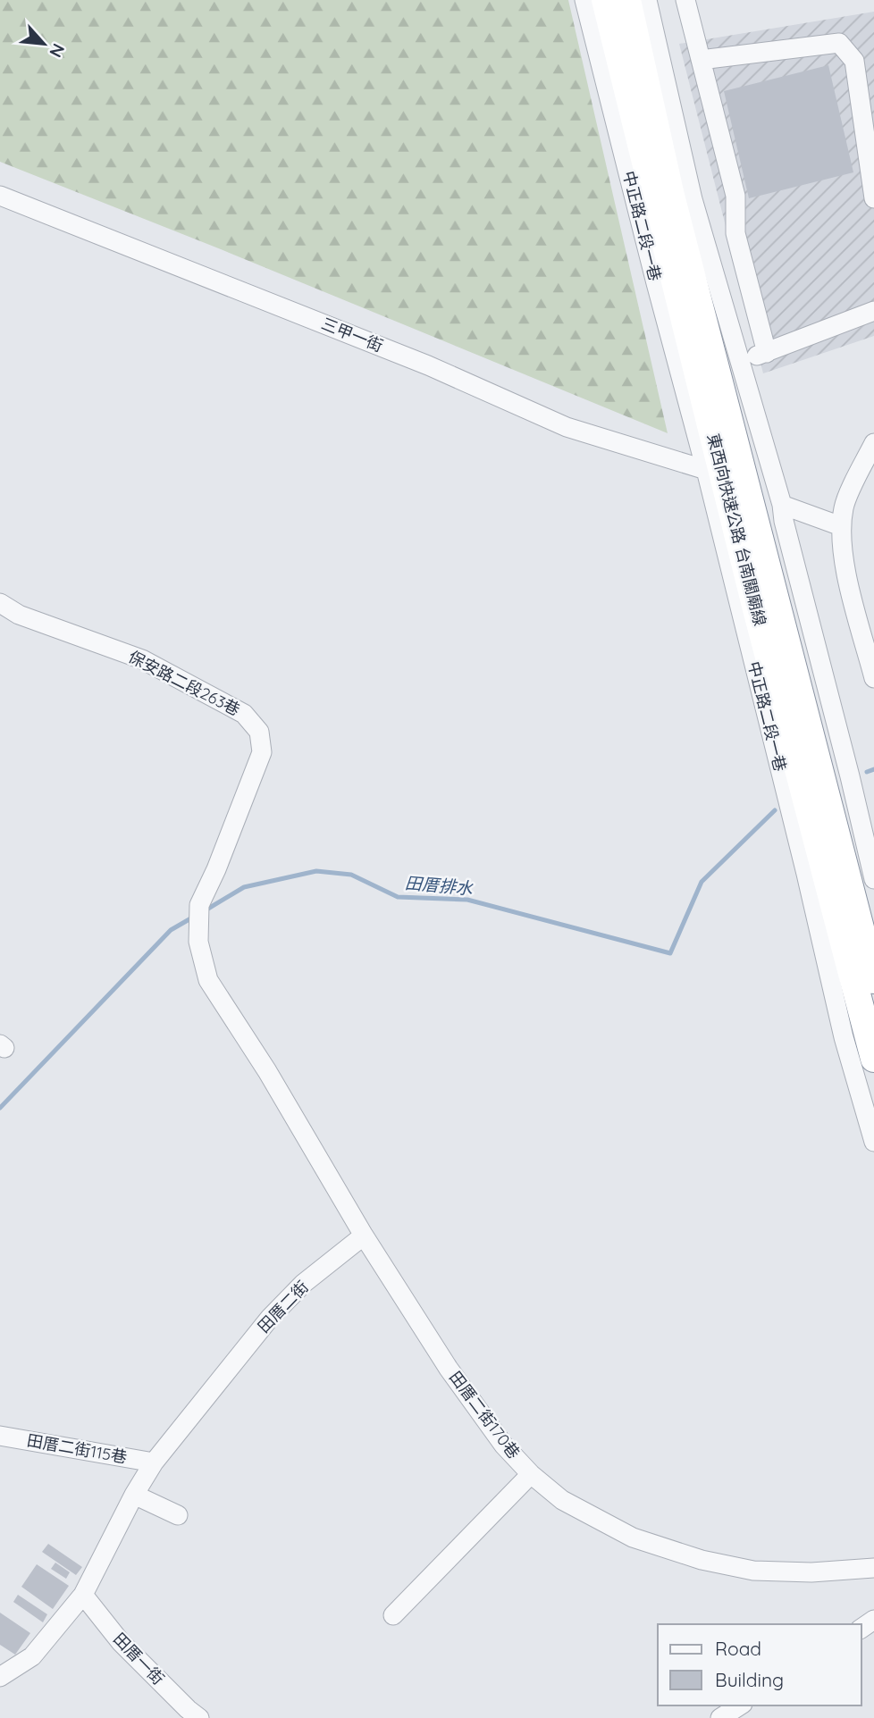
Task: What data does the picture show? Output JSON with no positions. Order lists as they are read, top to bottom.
{
  "streets": {
    "highway": ["東西向快速公路 台南關廟線"],
    "street": [
      "中正路二段一巷",
      "三甲一街",
      "保安路二段263巷",
      "田厝二街",
      "田厝二街170巷",
      "田厝二街115巷",
      "田厝一街"
    ]
  },
  "crossings": [
    ["中正路二段一巷", "三甲一街"],
    ["保安路二段263巷", "田厝二街"],
    ["保安路二段263巷", "田厝二街170巷"],
    ["田厝二街", "田厝二街170巷"],
    ["田厝二街", "田厝二街115巷"],
    ["田厝二街", "田厝一街"]
  ],
  "water": ["田厝排水"],
  "legend": ["Road", "Building"],
  "north": "bottom right"
}
